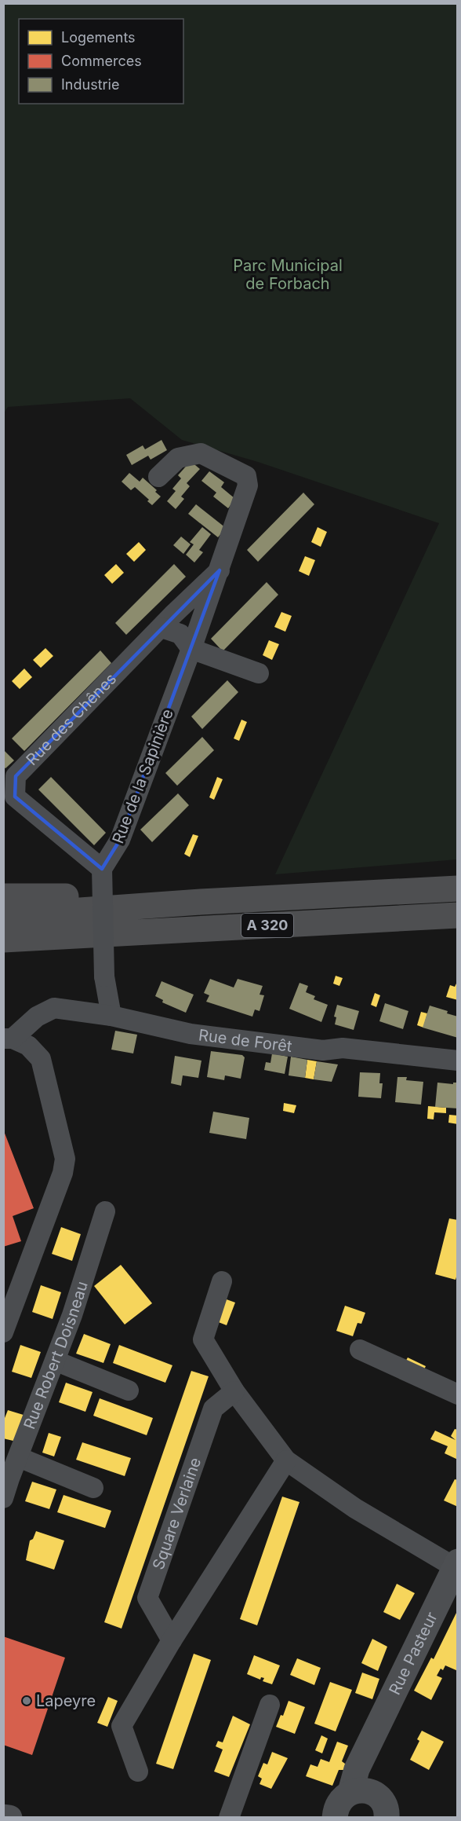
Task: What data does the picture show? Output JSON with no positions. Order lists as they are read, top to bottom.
{
  "streets": {
    "highway": ["A 320"],
    "main road": ["Rue Pasteur"],
    "street": [
      "Rue des Chênes",
      "Rue de la Sapinière",
      "Rue de Forêt",
      "Rue Robert Doisneau",
      "Square Verlaine"
    ]
  },
  "crossings": [
    ["Rue des Chênes", "Rue de la Sapinière"]
  ],
  "parks": ["Parc Municipal de Forbach"],
  "places": ["Lapeyre"],
  "legend": ["Logements", "Commerces", "Industrie"]
}
